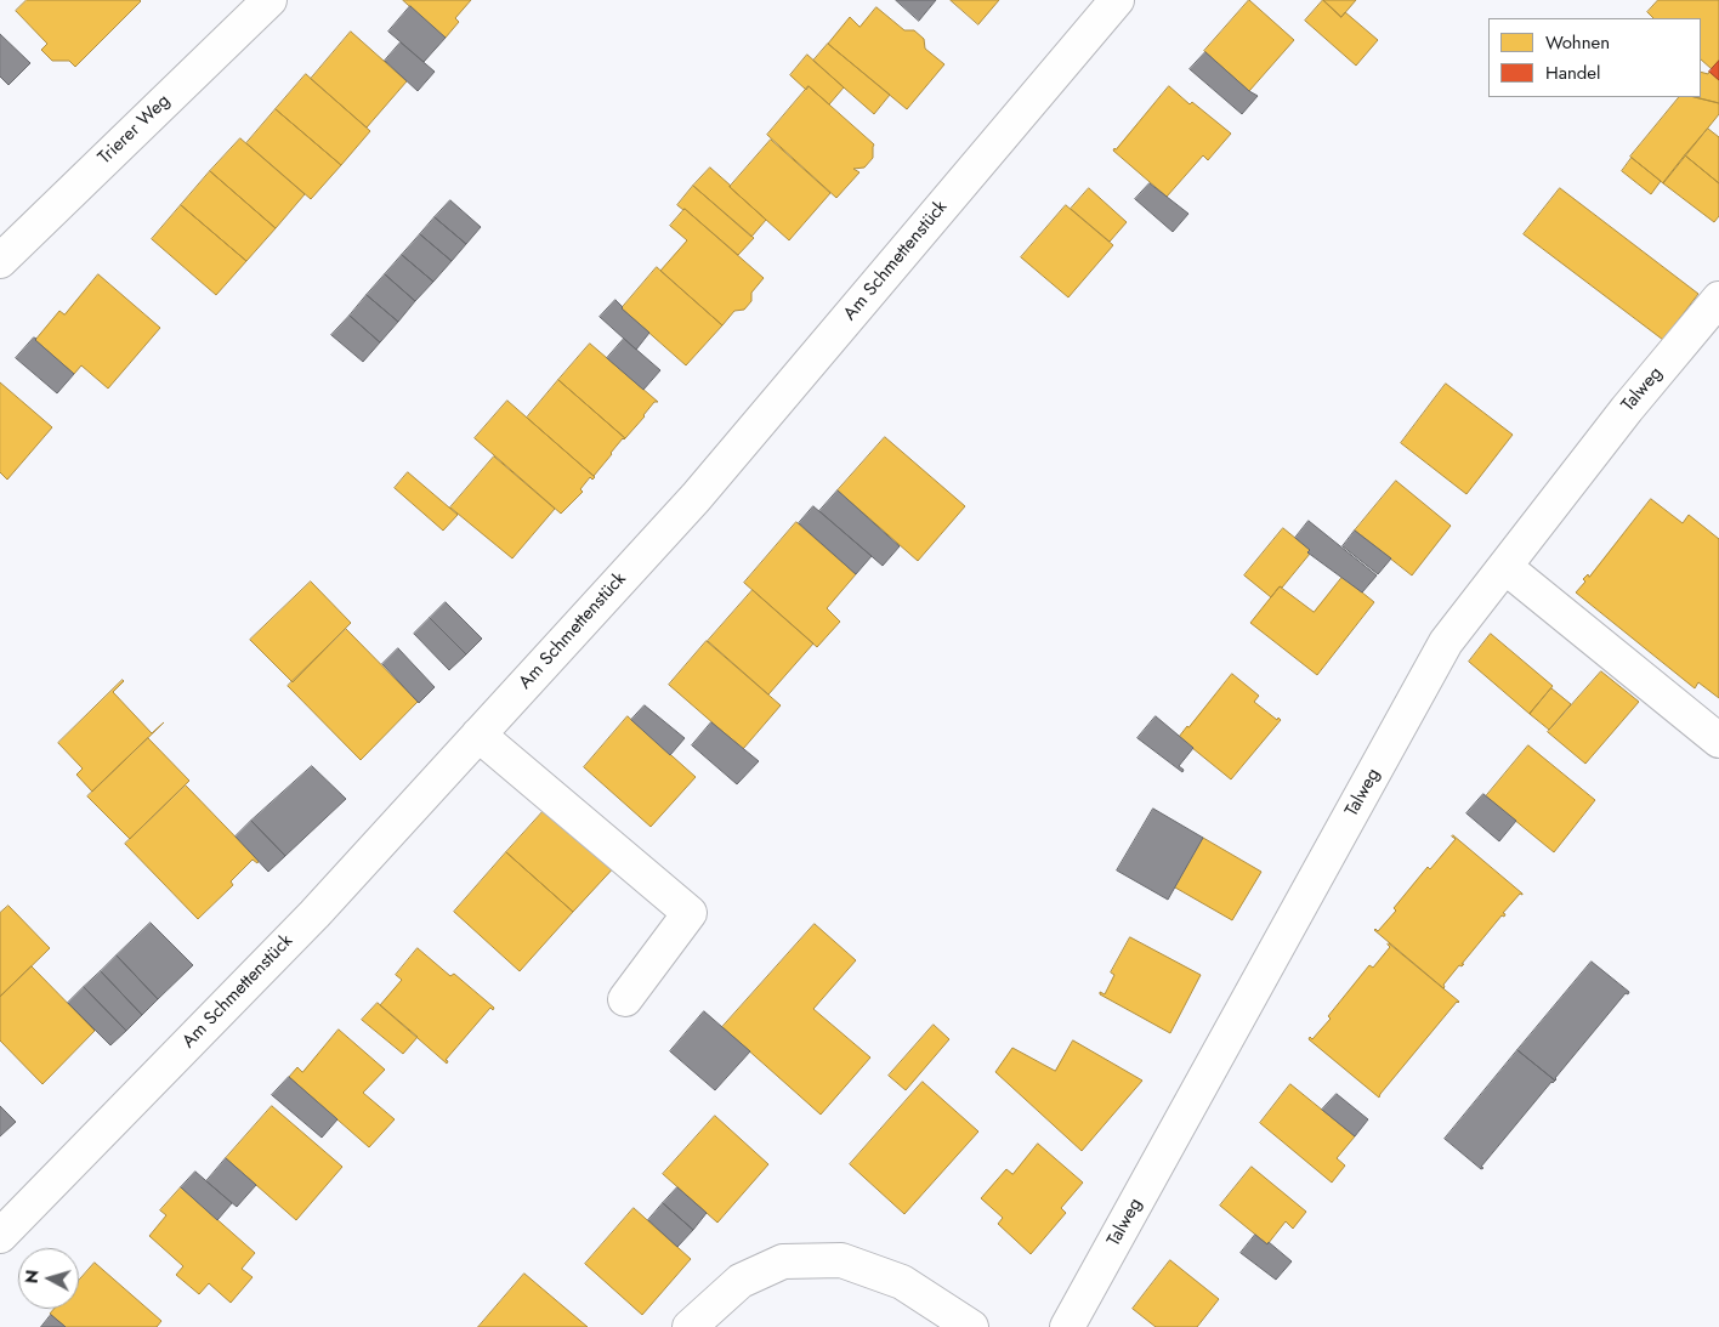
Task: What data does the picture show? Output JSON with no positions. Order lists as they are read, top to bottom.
{
  "streets": {
    "street": ["Trierer Weg", "Am Schmettenstück", "Talweg"]
  },
  "legend": ["Wohnen", "Handel"],
  "north": "left"
}
